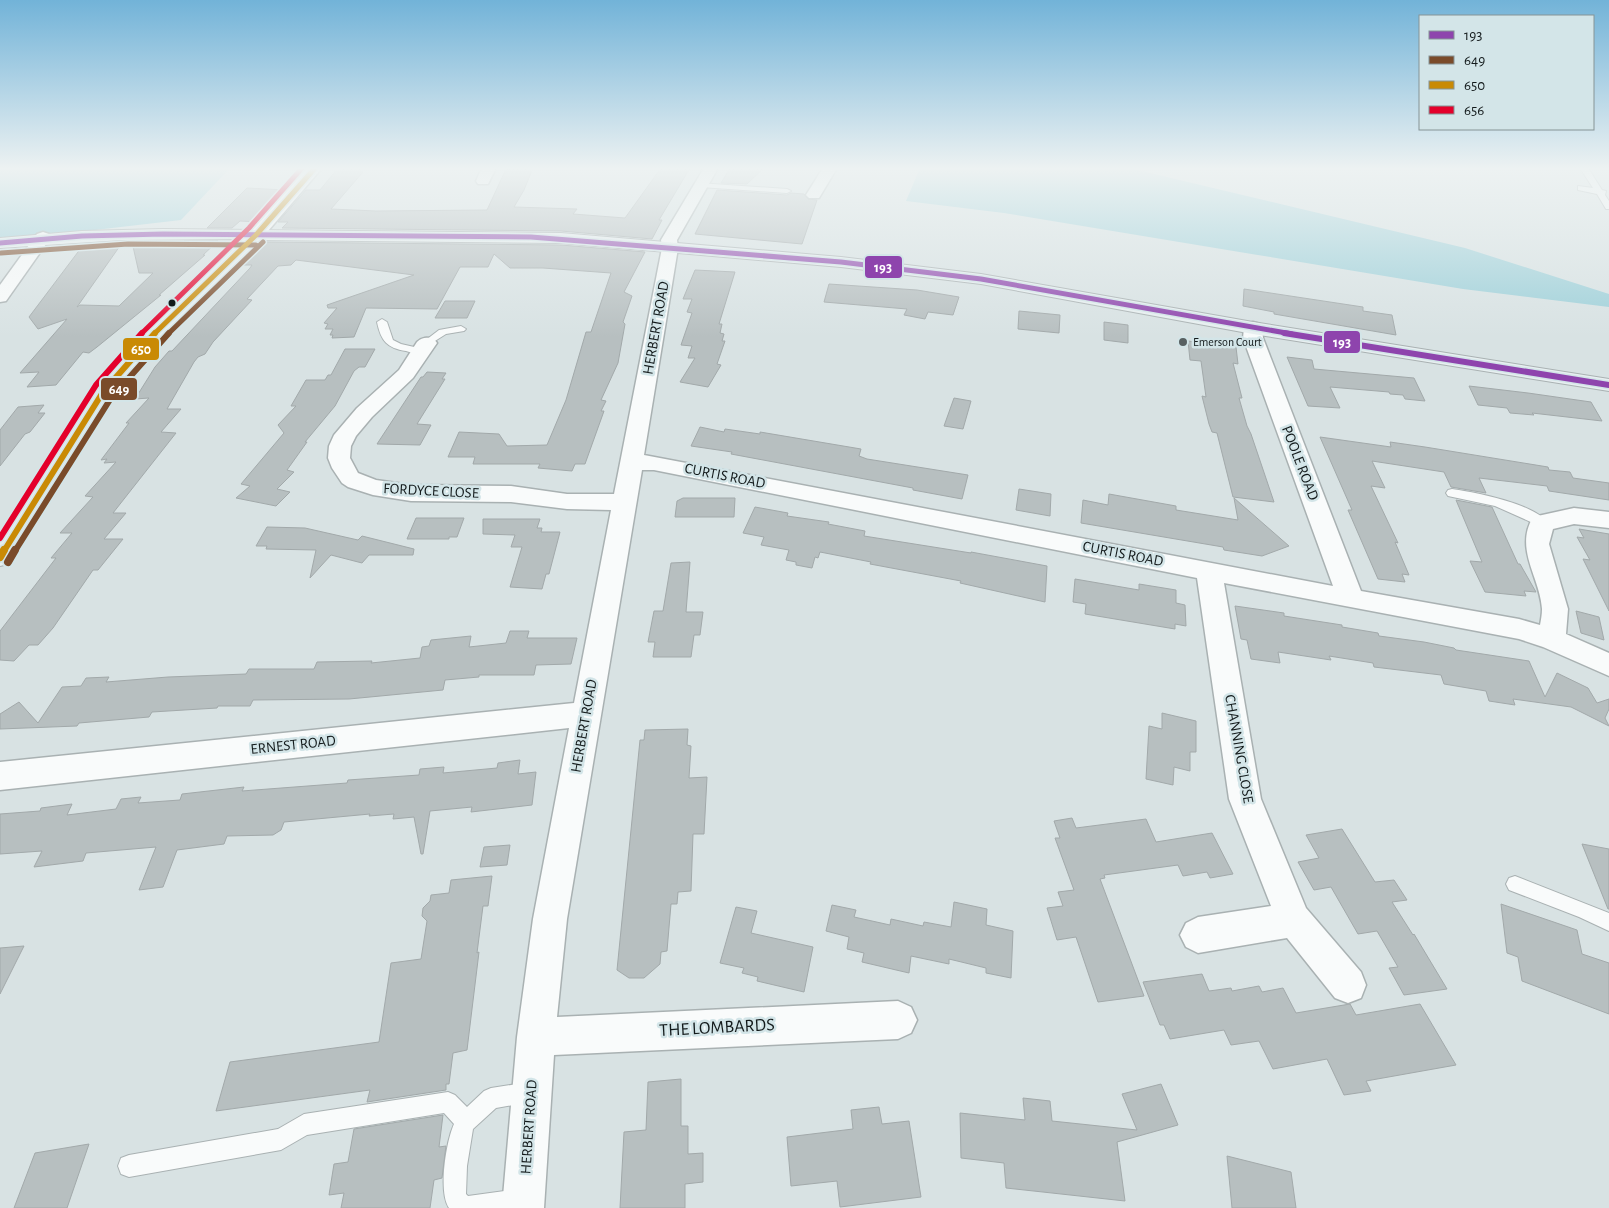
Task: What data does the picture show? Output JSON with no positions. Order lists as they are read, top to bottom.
{
  "streets": {
    "street": [
      "HERBERT ROAD",
      "POOLE ROAD",
      "CURTIS ROAD",
      "FORDYCE CLOSE",
      "ERNEST ROAD",
      "CHANNING CLOSE",
      "THE LOMBARDS"
    ]
  },
  "crossings": [
    ["HERBERT ROAD", "CURTIS ROAD"],
    ["HERBERT ROAD", "FORDYCE CLOSE"],
    ["HERBERT ROAD", "ERNEST ROAD"],
    ["HERBERT ROAD", "THE LOMBARDS"],
    ["POOLE ROAD", "CURTIS ROAD"],
    ["CURTIS ROAD", "CHANNING CLOSE"]
  ],
  "places": ["Emerson Court"],
  "lines": [
    "transit line 650",
    "transit line 656",
    "transit line 193",
    "transit line 649"
  ],
  "legend": [
    "193",
    "649",
    "650",
    "656"
  ]
}
